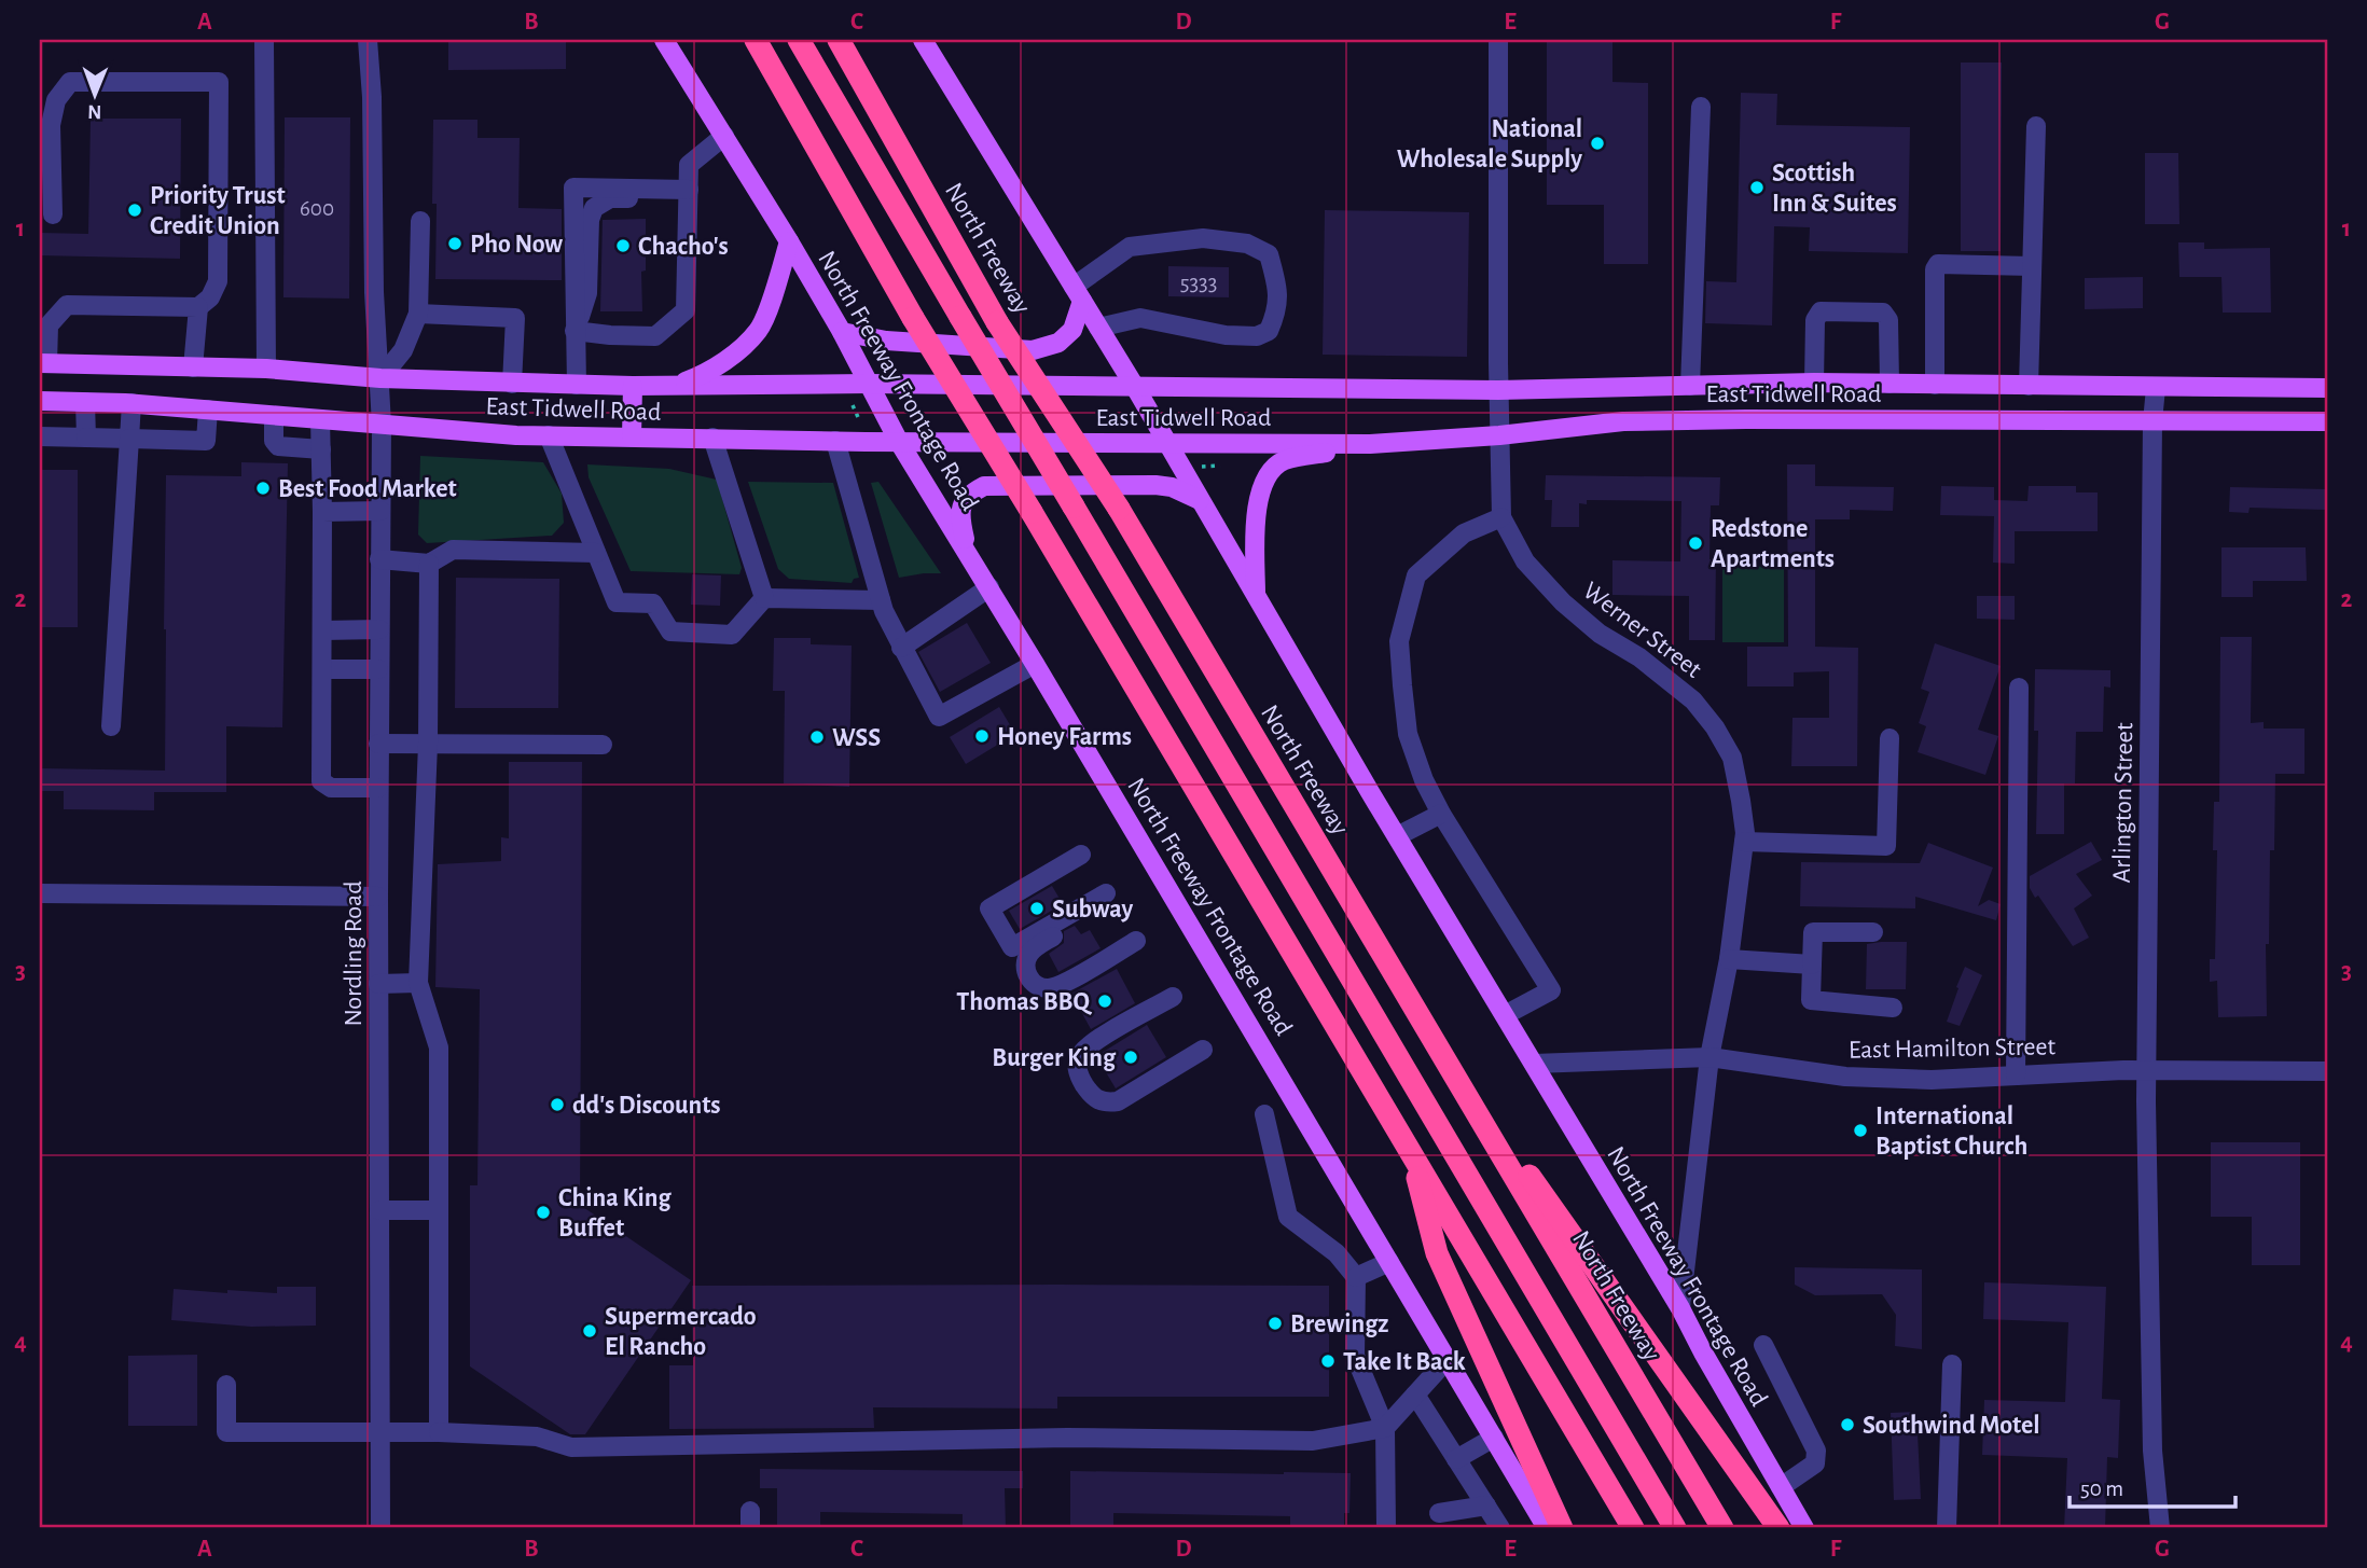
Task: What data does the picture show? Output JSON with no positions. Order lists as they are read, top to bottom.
{
  "streets": {
    "highway": ["North Freeway"],
    "main road": ["North Freeway Frontage Road", "East Tidwell Road"],
    "street": [
      "Werner Street",
      "Arlington Street",
      "Nordling Road",
      "East Hamilton Street"
    ]
  },
  "crossings": [
    ["North Freeway Frontage Road", "East Tidwell Road"],
    ["North Freeway Frontage Road", "Werner Street"],
    ["North Freeway Frontage Road", "East Hamilton Street"],
    ["East Tidwell Road", "Werner Street"],
    ["East Tidwell Road", "Arlington Street"],
    ["East Tidwell Road", "Nordling Road"],
    ["Werner Street", "East Hamilton Street"],
    ["Arlington Street", "East Hamilton Street"]
  ],
  "places": [
    "National Wholesale Supply",
    "Scottish Inn & Suites",
    "Priority Trust Credit Union",
    "Pho Now",
    "Chacho's",
    "Best Food Market",
    "Redstone Apartments",
    "Honey Farms",
    "WSS",
    "Subway",
    "Thomas BBQ",
    "Burger King",
    "dd's Discounts",
    "International Baptist Church",
    "China King Buffet",
    "Brewingz",
    "Supermercado El Rancho",
    "Take It Back",
    "Southwind Motel"
  ],
  "house_numbers": ["600", "5333"],
  "scale_bar": "50 m",
  "north": "bottom",
  "grid": {
    "columns": [
      "A",
      "B",
      "C",
      "D",
      "E",
      "F",
      "G"
    ],
    "rows": [
      "1",
      "2",
      "3",
      "4"
    ]
  }
}
